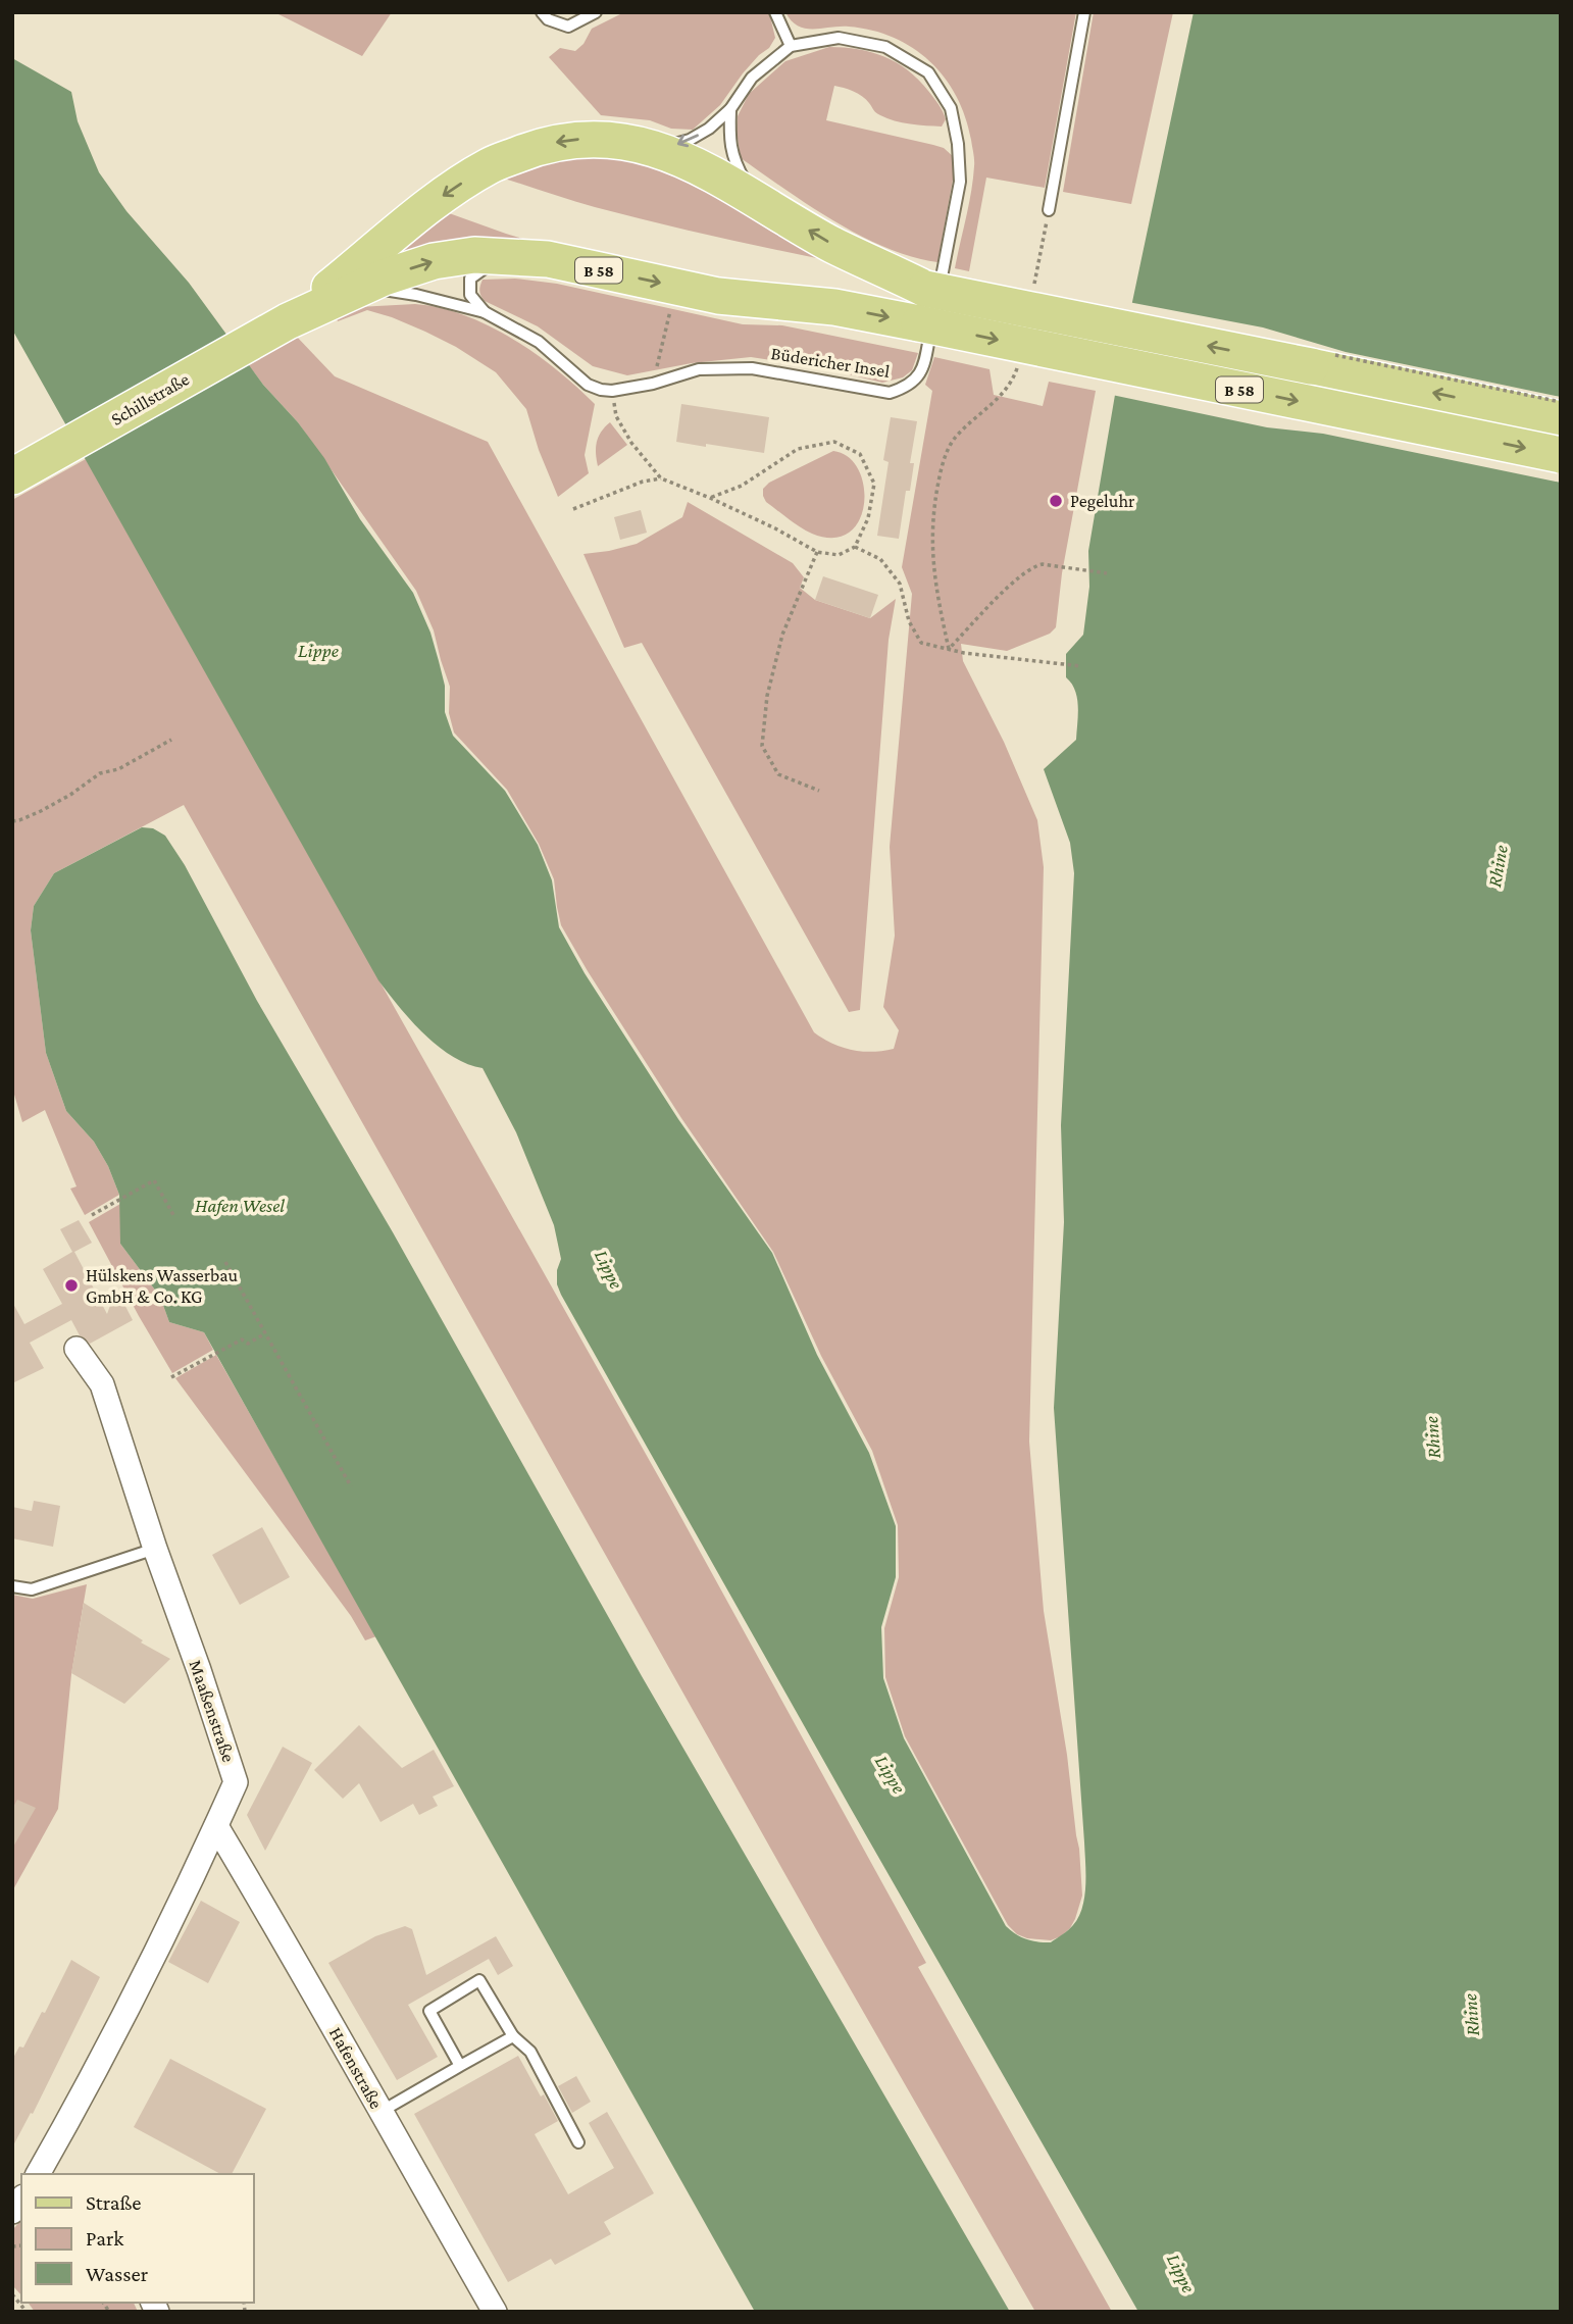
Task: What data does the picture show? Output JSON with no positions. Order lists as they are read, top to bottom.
{
  "streets": {
    "main road": ["B 58", "Schillstraße"],
    "street": ["Maaßenstraße", "Hafenstraße"],
    "lane": ["Büdericher Insel"]
  },
  "crossings": [
    ["B 58", "Büdericher Insel"],
    ["B 58", "Schillstraße"],
    ["Maaßenstraße", "Hafenstraße"]
  ],
  "water": ["Lippe", "Rhine", "Hafen Wesel"],
  "places": ["Pegeluhr", "Hülskens Wasserbau GmbH & Co. KG"],
  "legend": ["Straße", "Park", "Wasser"]
}
